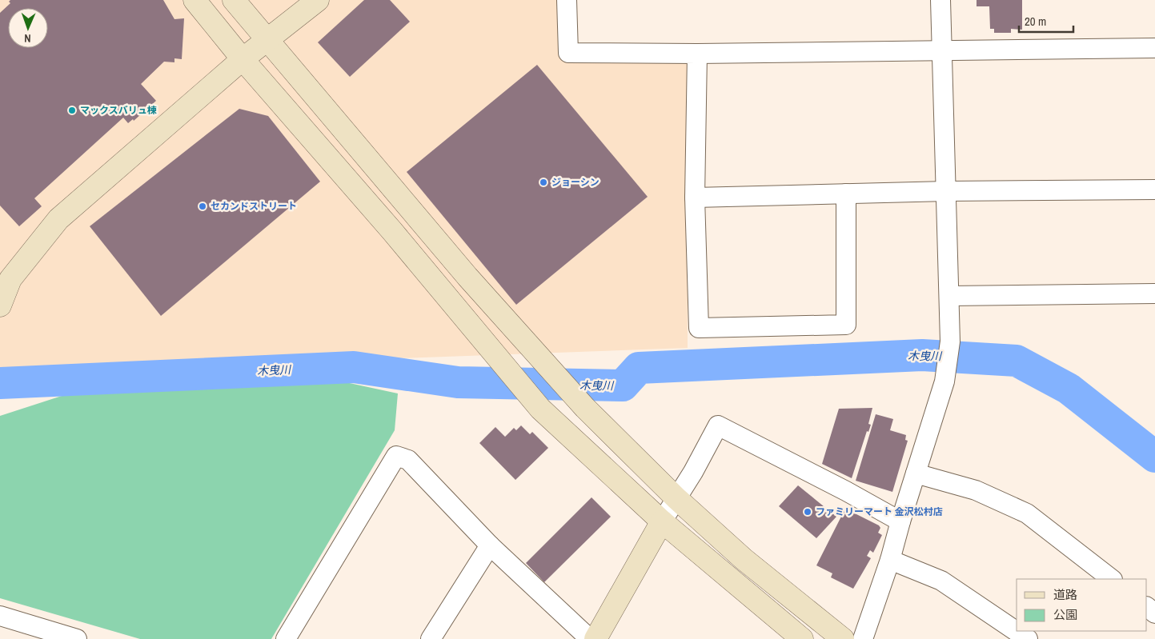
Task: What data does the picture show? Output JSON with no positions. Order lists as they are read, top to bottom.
{
  "water": ["木曳川"],
  "places": [
    "マックスバリュ棟",
    "ジョーシン",
    "セカンドストリート",
    "ファミリーマート 金沢松村店"
  ],
  "legend": ["道路", "公園"],
  "scale_bar": "20 m",
  "north": "bottom"
}
